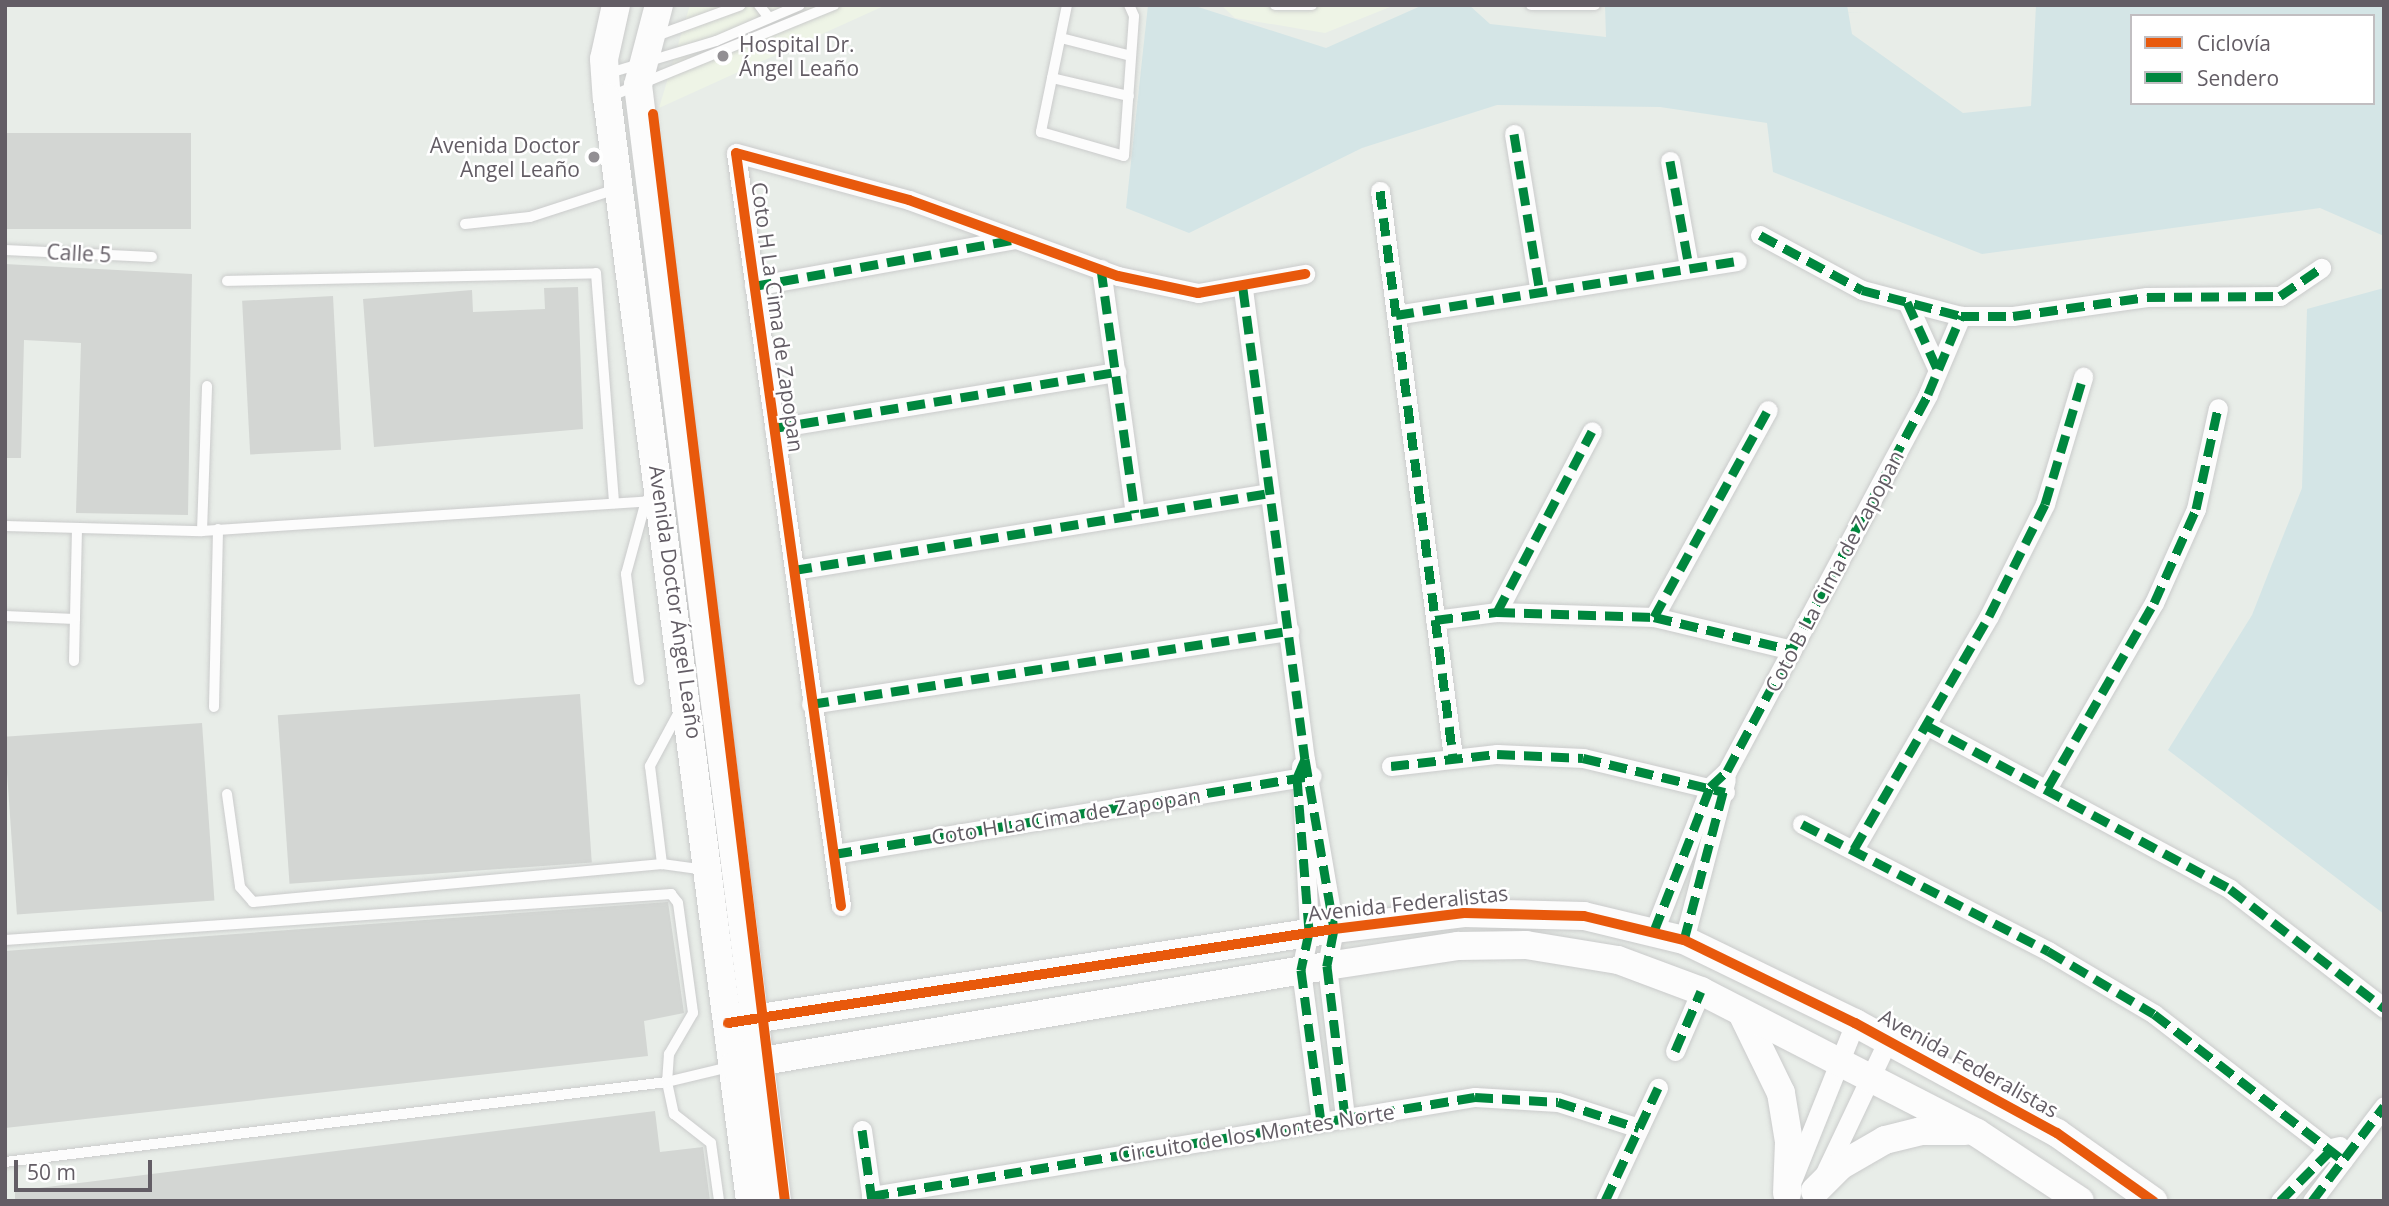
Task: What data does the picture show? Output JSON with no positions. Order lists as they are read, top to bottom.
{
  "streets": {
    "street": [
      "Coto H La Cima de Zapopan",
      "Coto B La Cima de Zapopan",
      "Avenida Doctor Ángel Leaño",
      "Avenida Federalistas",
      "Circuito de los Montes Norte"
    ],
    "lane": ["Calle 5"]
  },
  "crossings": [
    ["Coto B La Cima de Zapopan", "Avenida Federalistas"],
    ["Avenida Doctor Ángel Leaño", "Avenida Federalistas"]
  ],
  "places": ["Hospital Dr. Ángel Leaño", "Avenida Doctor Angel Leaño"],
  "legend": ["Ciclovía", "Sendero"],
  "scale_bar": "50 m"
}
